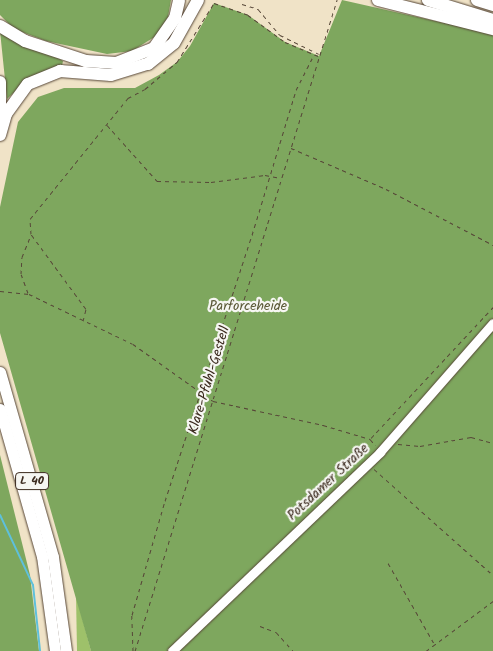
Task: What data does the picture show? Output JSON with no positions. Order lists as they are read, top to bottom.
{
  "streets": {
    "highway": ["L 40"],
    "street": ["Potsdamer Straße"],
    "path": ["Klare-Pfuhl-Gestell"]
  },
  "parks": ["Parforceheide"]
}
